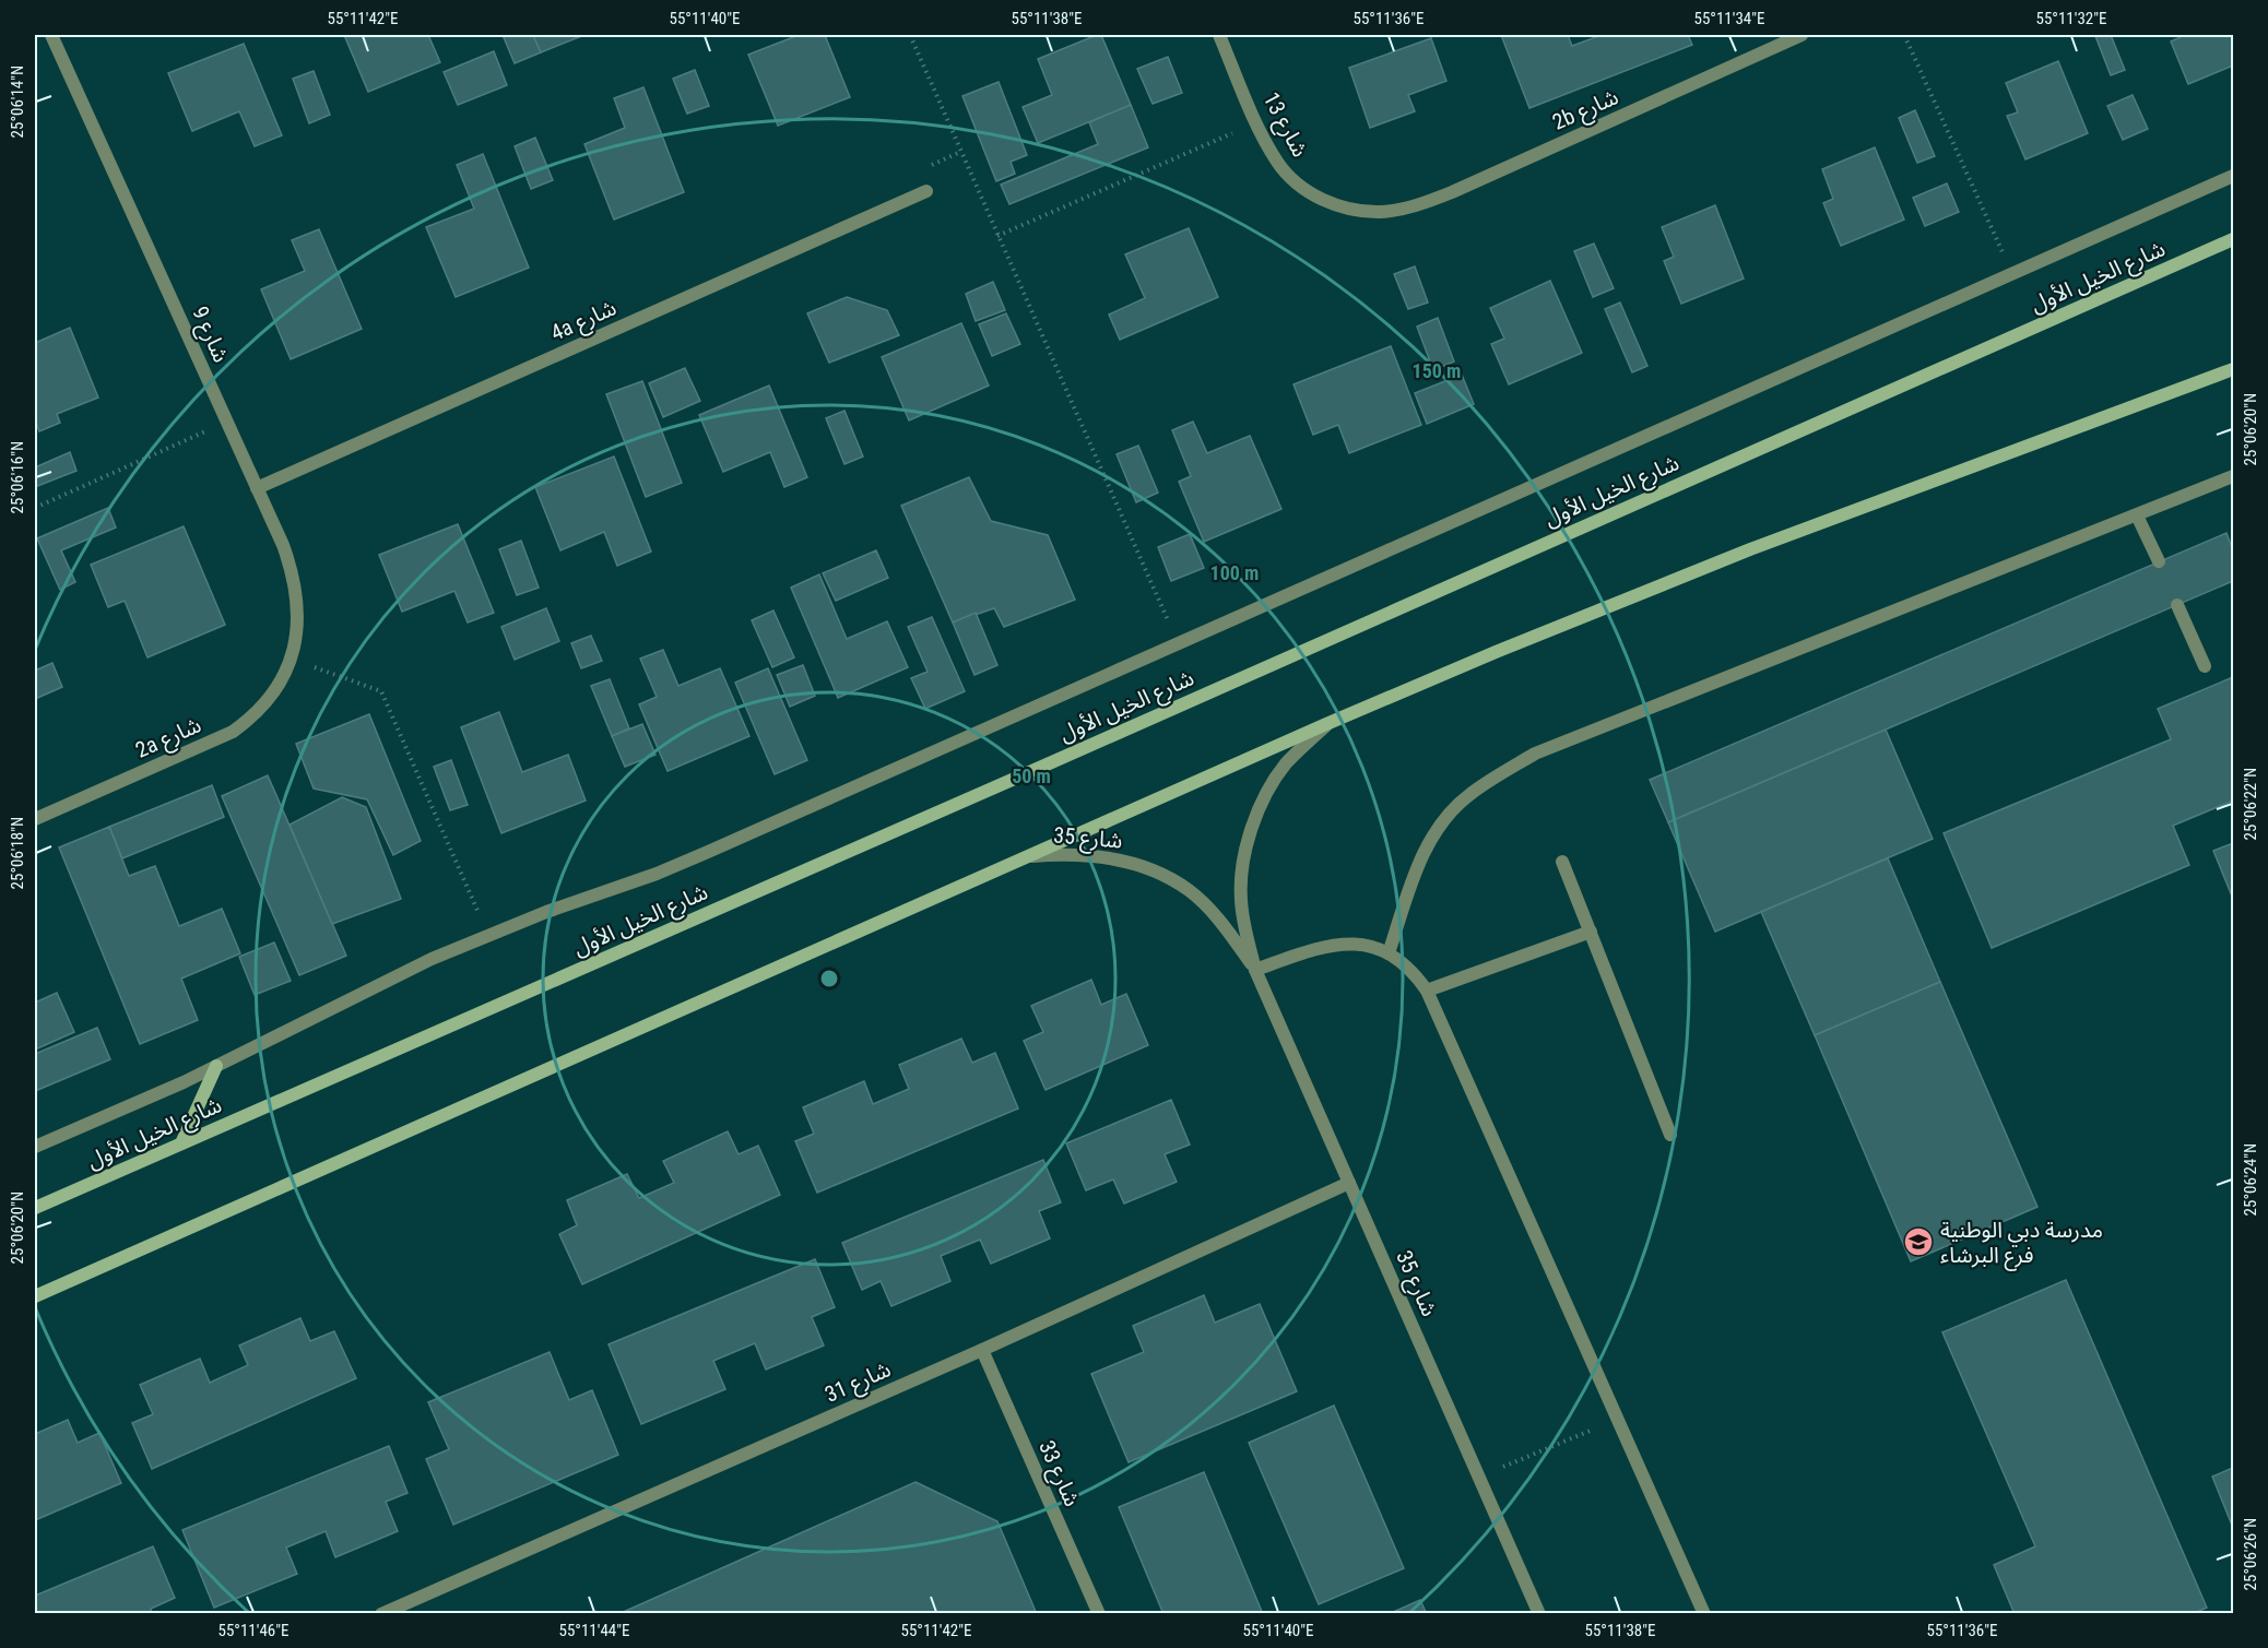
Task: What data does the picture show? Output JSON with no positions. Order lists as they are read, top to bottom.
{
  "streets": {
    "main road": ["شارع الخيل الأول"],
    "street": [
      "2b شارع",
      "شارع 13",
      "4a شارع",
      "شارع 9",
      "2a شارع",
      "شارع 35",
      "شارع 31",
      "شارع 33"
    ]
  },
  "crossings": [
    ["2b شارع", "شارع 13"],
    ["4a شارع", "شارع 9"],
    ["شارع 9", "2a شارع"],
    ["شارع 35", "شارع 31"],
    ["شارع 31", "شارع 33"]
  ],
  "places": {
    "school or university": ["مدرسة دبي الوطنية فرع البرشاء"]
  },
  "coordinates": [
    "55°11'42\"E",
    "55°11'40\"E",
    "55°11'38\"E",
    "55°11'36\"E",
    "55°11'34\"E",
    "55°11'32\"E",
    "25°06'14\"N",
    "25°06'20\"N",
    "25°06'16\"N",
    "25°06'22\"N",
    "25°06'18\"N",
    "25°06'24\"N",
    "25°06'26\"N",
    "55°11'46\"E",
    "55°11'44\"E"
  ],
  "rings": ["150 m", "100 m", "50 m"]
}
